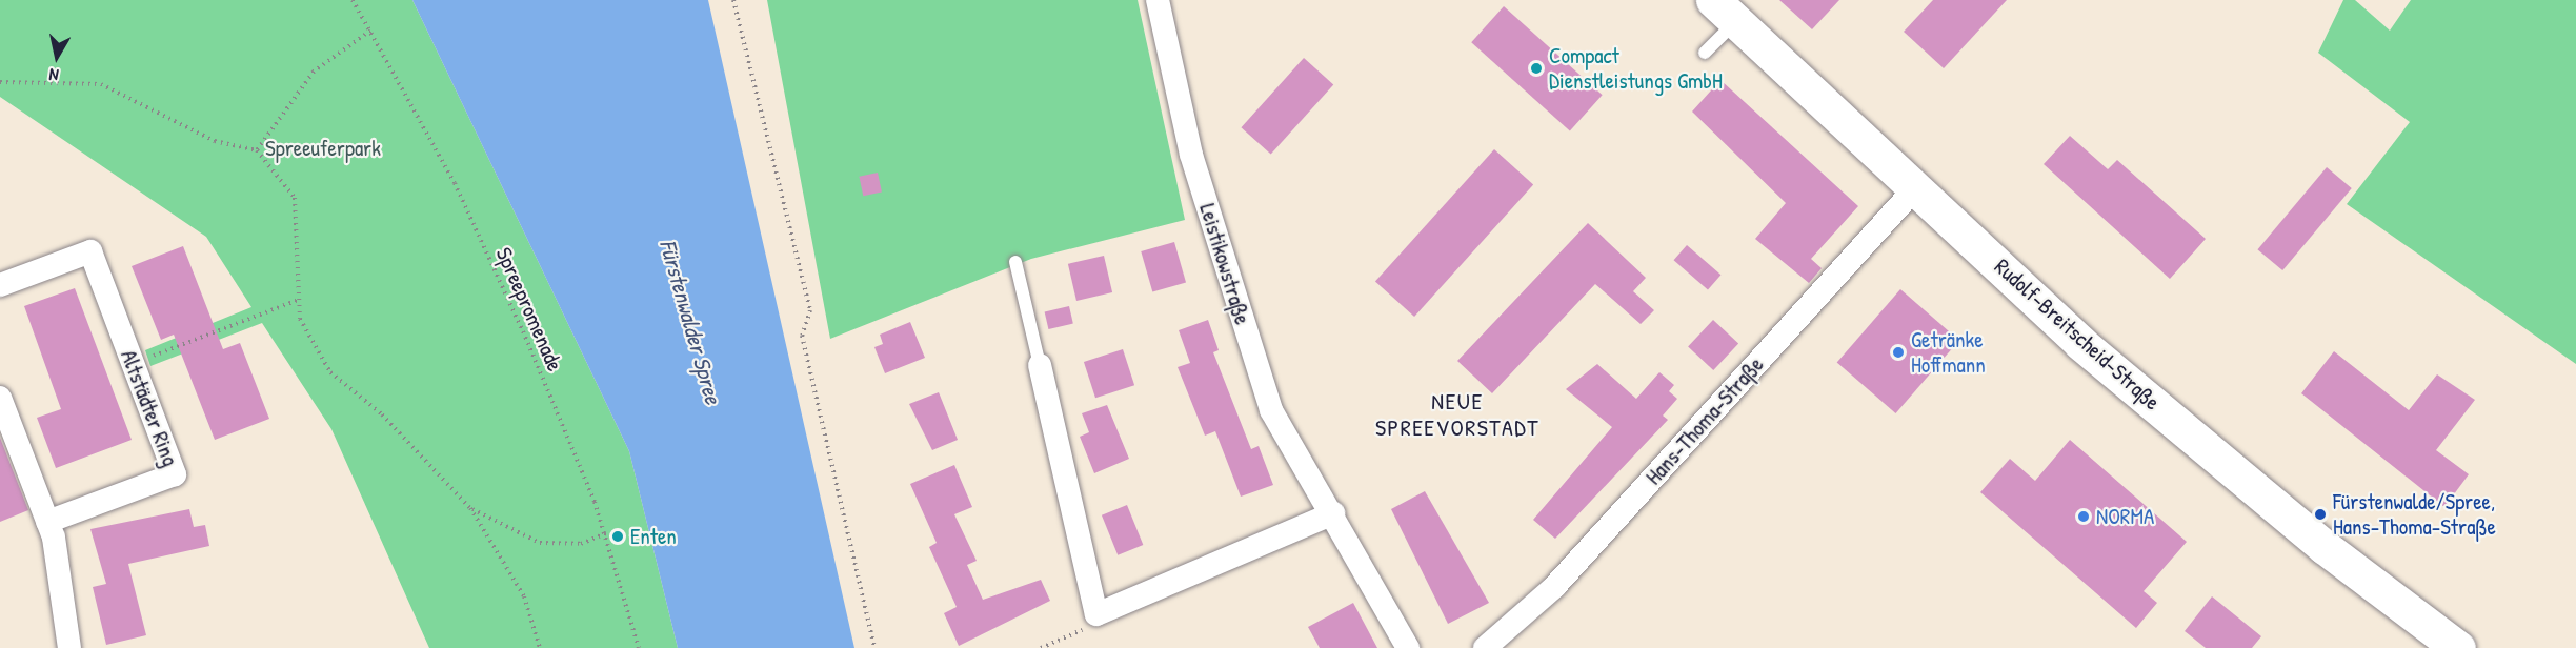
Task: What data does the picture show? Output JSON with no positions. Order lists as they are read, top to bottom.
{
  "streets": {
    "main road": ["Rudolf-Breitscheid-Straße"],
    "street": ["Leistikowstraße", "Altstädter Ring", "Hans-Thoma-Straße"],
    "path": ["Spreepromenade"]
  },
  "crossings": [
    ["Rudolf-Breitscheid-Straße", "Hans-Thoma-Straße"]
  ],
  "districts": ["NEUE SPREEVORSTADT"],
  "water": ["Fürstenwalder Spree"],
  "parks": ["Spreeuferpark"],
  "places": [
    "Compact Dienstleistungs GmbH",
    "Getränke Hoffmann",
    "Fürstenwalde/Spree, Hans-Thoma-Straße",
    "NORMA",
    "Enten"
  ],
  "north": "bottom"
}
